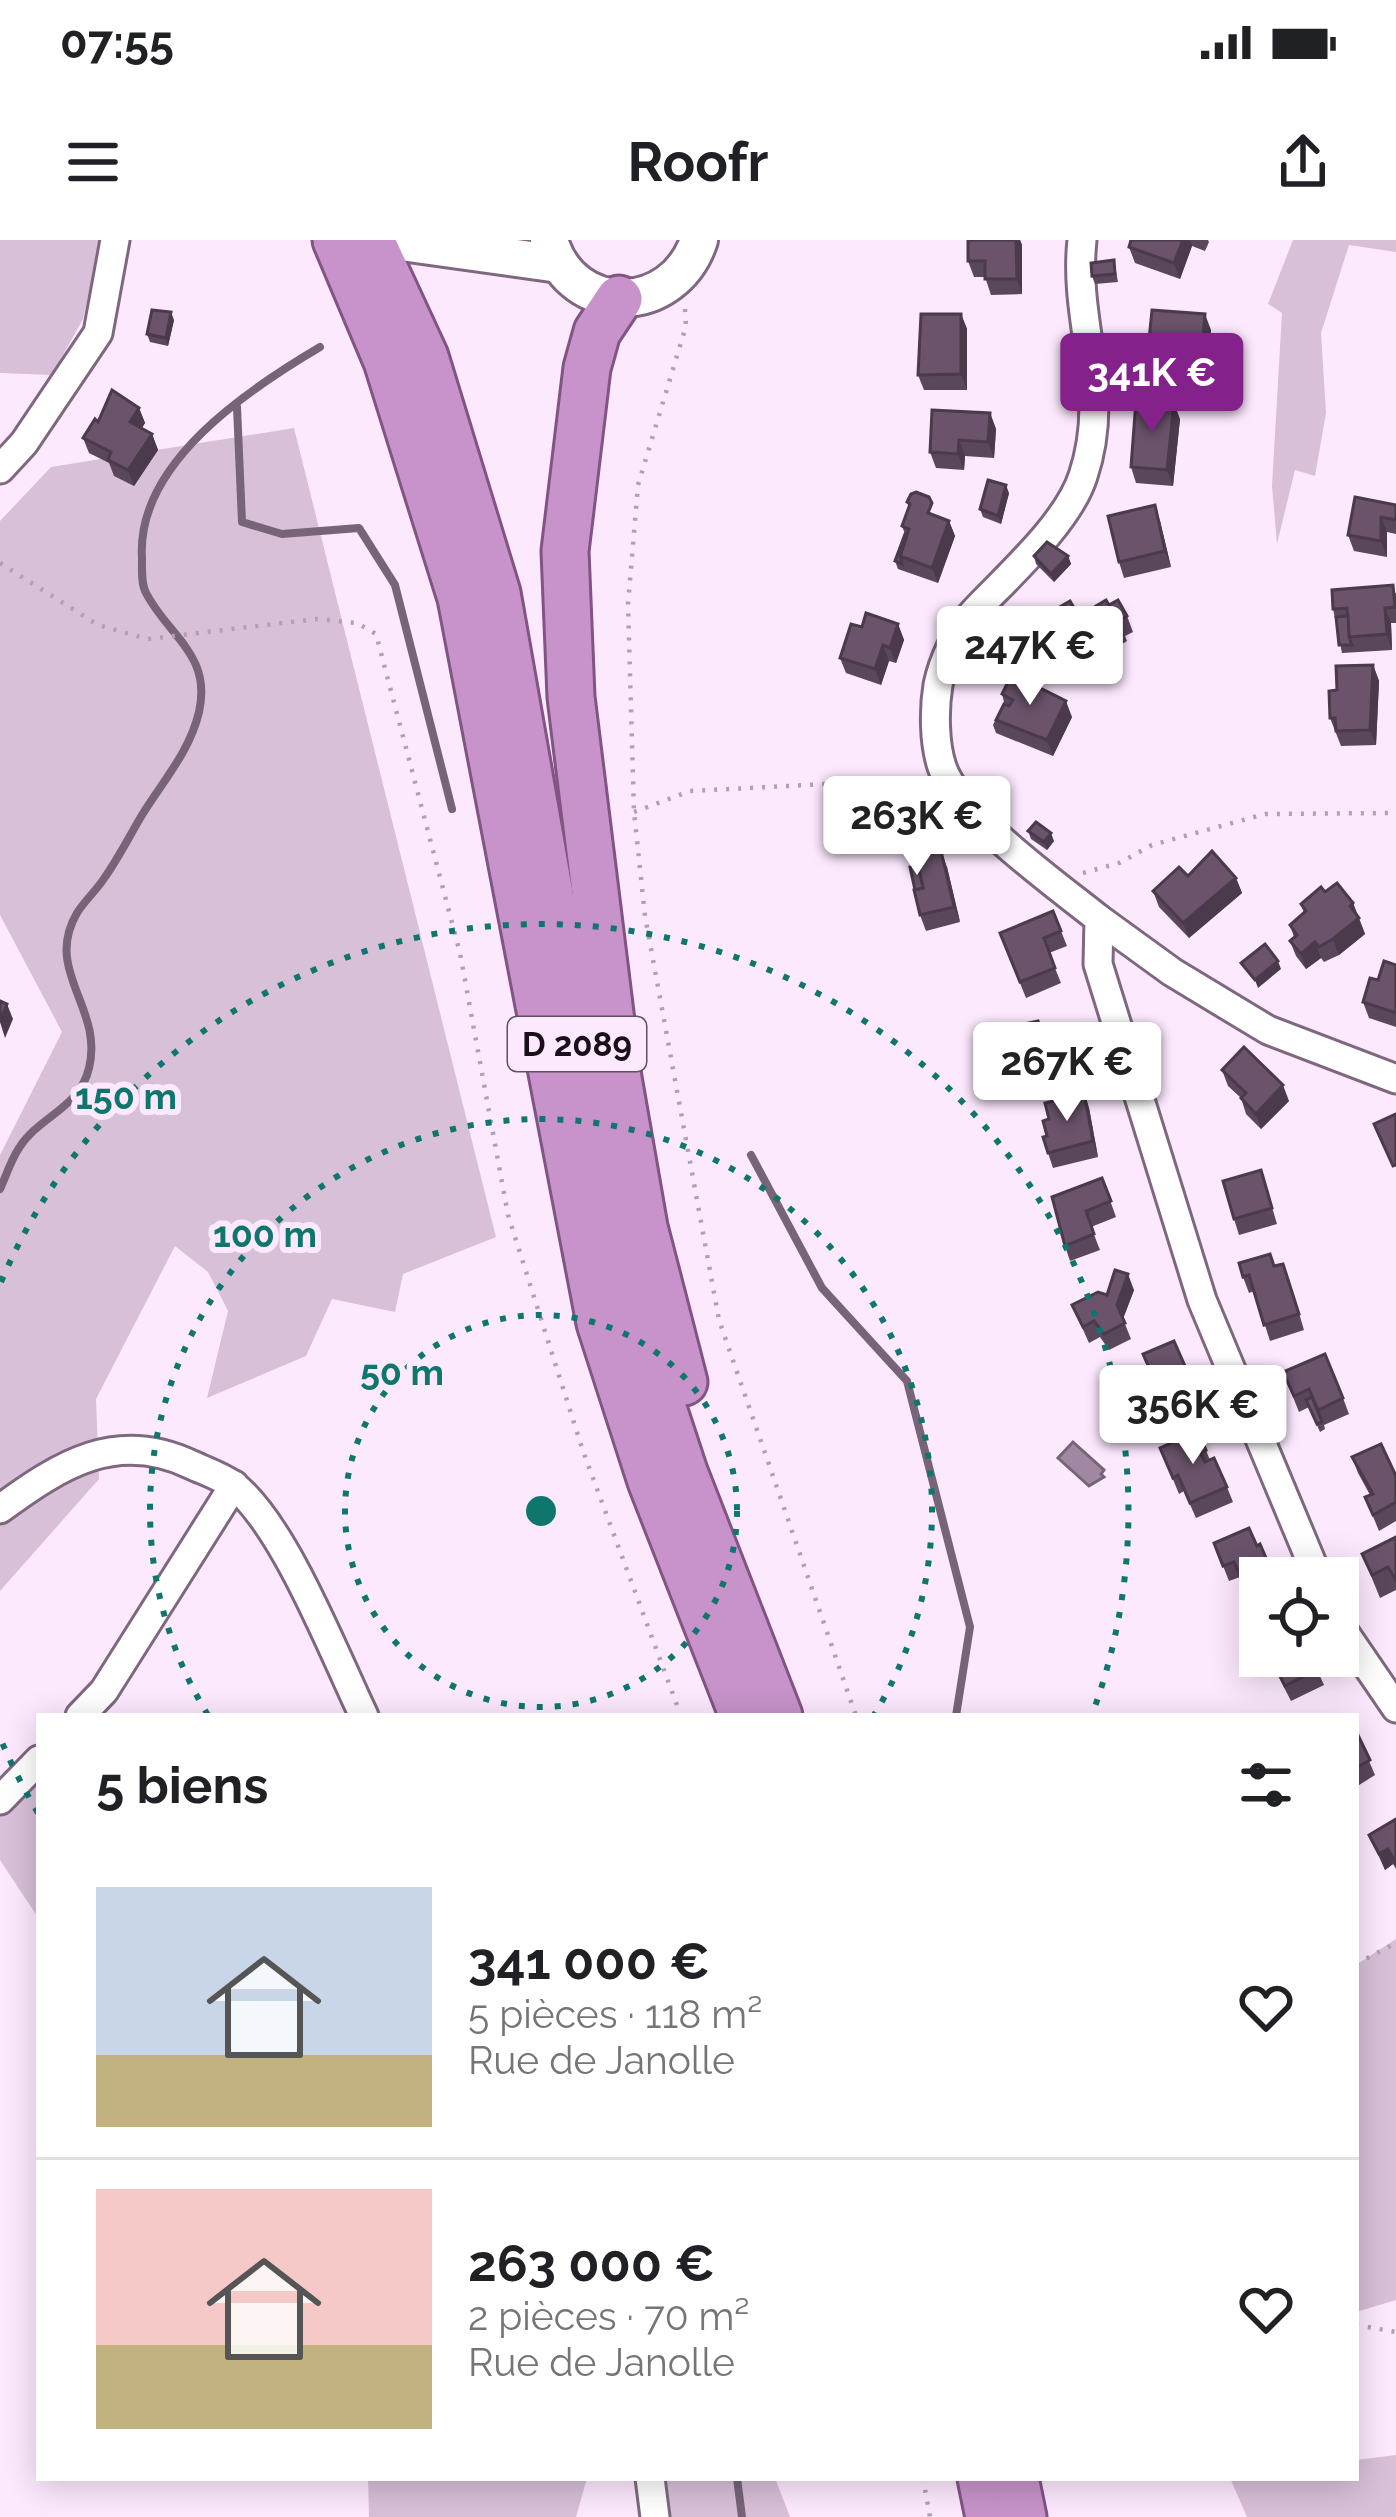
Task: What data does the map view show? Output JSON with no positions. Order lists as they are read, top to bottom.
{
  "streets": {
    "highway": ["D 2089"]
  },
  "page": {
    "status": "07:55",
    "header": "Roofr",
    "price": [
      "341K €",
      "247K €",
      "263K €",
      "267K €",
      "356K €"
    ],
    "heading": "5 biens",
    "list": [
      {
        "name": "341 000 €",
        "note": "5 pièces · 118 m² · Rue de Janolle"
      },
      {
        "name": "263 000 €",
        "note": "2 pièces · 70 m² · Rue de Janolle"
      }
    ]
  },
  "rings": ["150 m", "100 m", "50 m"]
}
